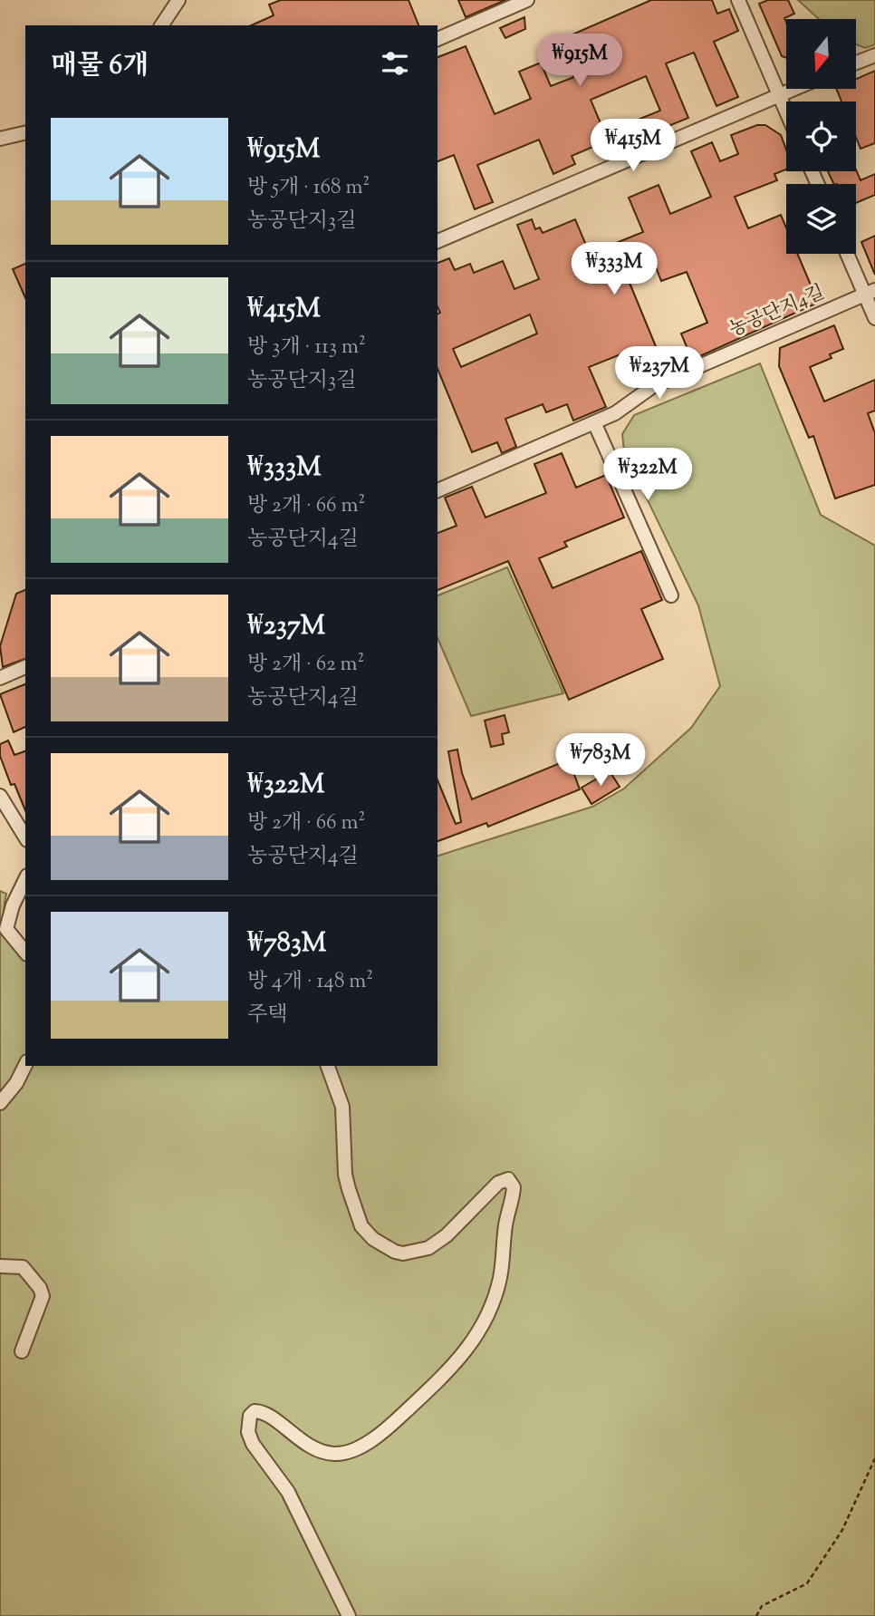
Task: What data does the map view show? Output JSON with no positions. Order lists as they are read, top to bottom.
{
  "streets": {
    "street": ["농공단지4길"]
  },
  "north": "bottom",
  "page": {
    "heading": "매물 6개",
    "price": [
      "₩915M",
      "₩415M",
      "₩333M",
      "₩237M",
      "₩322M",
      "₩783M"
    ],
    "list": [
      {
        "name": "₩915M",
        "note": "방 5개 · 168 m² · 농공단지3길"
      },
      {
        "name": "₩415M",
        "note": "방 3개 · 113 m² · 농공단지3길"
      },
      {
        "name": "₩333M",
        "note": "방 2개 · 66 m² · 농공단지4길"
      },
      {
        "name": "₩237M",
        "note": "방 2개 · 62 m² · 농공단지4길"
      },
      {
        "name": "₩322M",
        "note": "방 2개 · 66 m² · 농공단지4길"
      },
      {
        "name": "₩783M",
        "note": "방 4개 · 148 m² · 주택"
      }
    ]
  }
}
